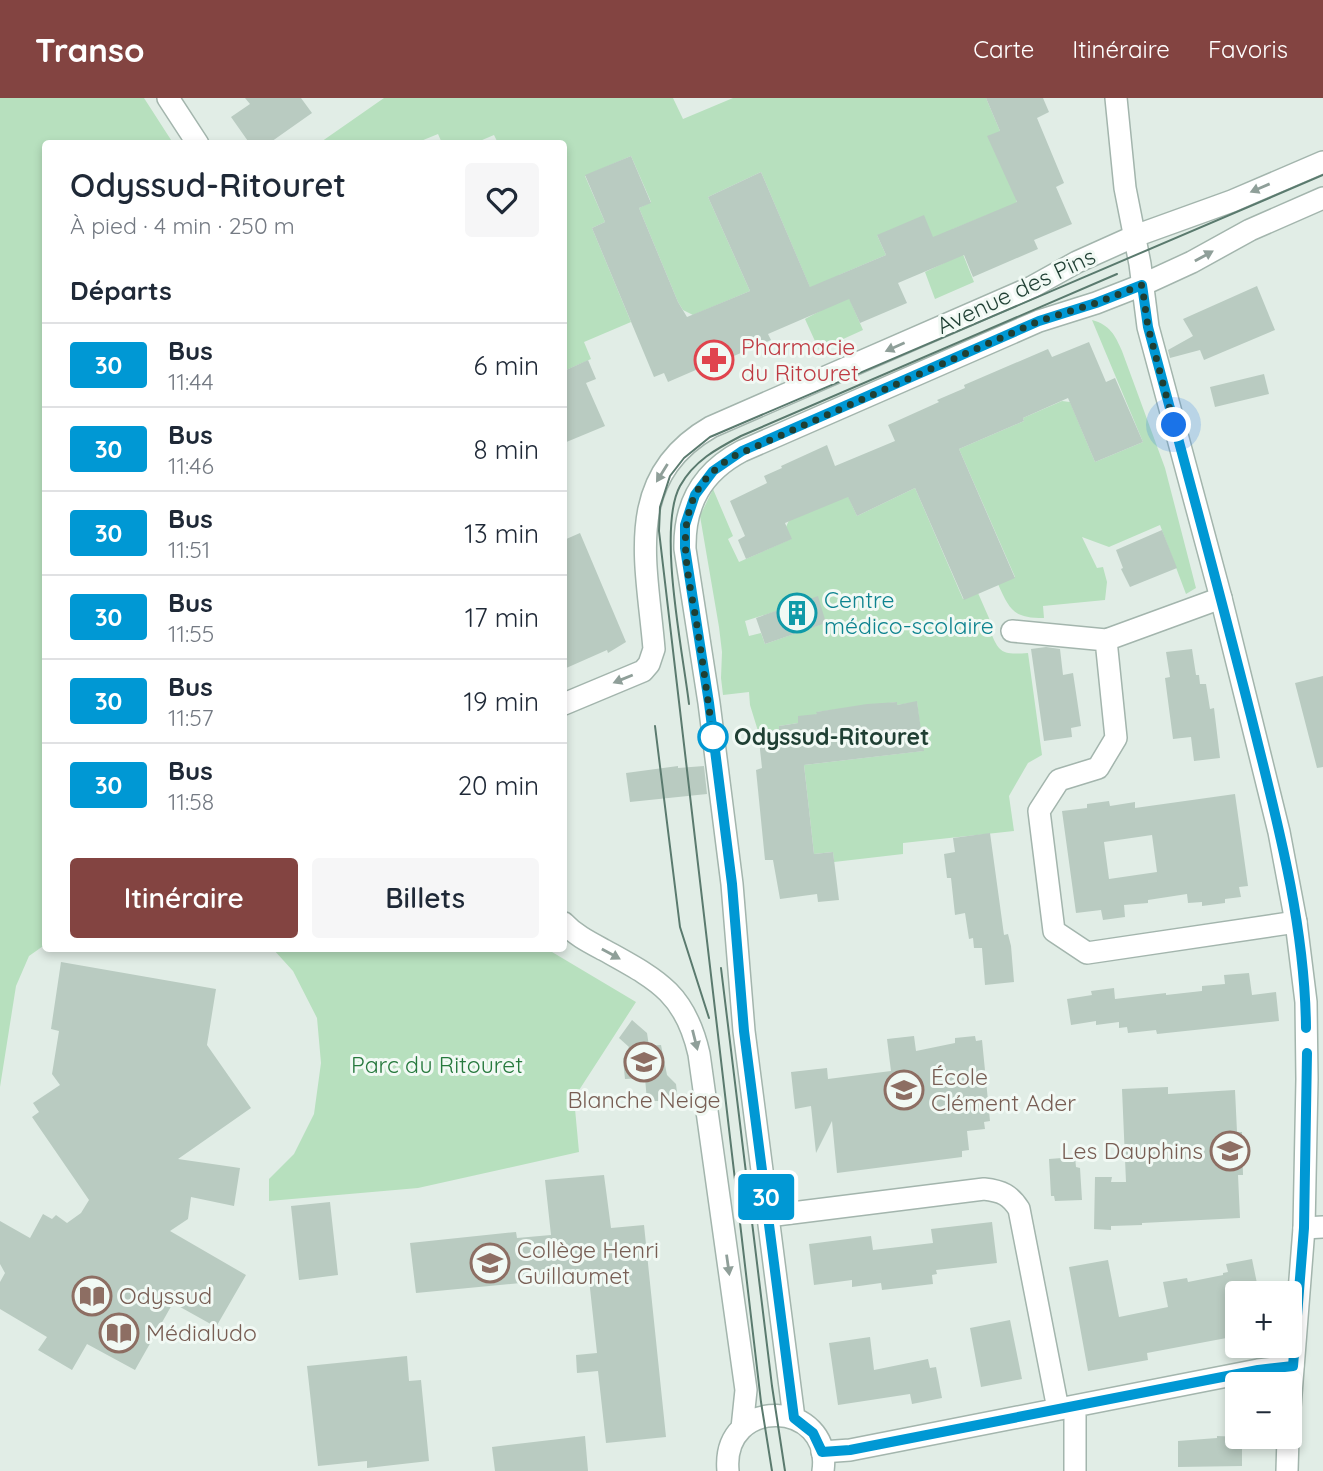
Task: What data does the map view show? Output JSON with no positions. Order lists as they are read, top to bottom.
{
  "streets": {
    "street": ["Avenue des Pins"]
  },
  "parks": ["Parc du Ritouret"],
  "places": {
    "pharmacy": ["Pharmacie du Ritouret"],
    "building": ["Centre médico-scolaire"],
    "other": ["Odyssud-Ritouret"],
    "school or university": [
      "Blanche Neige",
      "École Clément Ader",
      "Les Dauphins",
      "Collège Henri Guillaumet"
    ],
    "library": ["Odyssud", "Médialudo"]
  },
  "lines": ["bus line 30"],
  "page": {
    "header": "Transo",
    "nav": ["Carte", "Itinéraire", "Favoris"],
    "on_map": "30",
    "heading": [
      ["Odyssud-Ritouret", "À pied · 4 min · 250 m"],
      "Départs"
    ],
    "list": [
      {
        "mark": "30",
        "name": "Bus",
        "note": "11:44",
        "value": "6 min"
      },
      {
        "mark": "30",
        "name": "Bus",
        "note": "11:46",
        "value": "8 min"
      },
      {
        "mark": "30",
        "name": "Bus",
        "note": "11:51",
        "value": "13 min"
      },
      {
        "mark": "30",
        "name": "Bus",
        "note": "11:55",
        "value": "17 min"
      },
      {
        "mark": "30",
        "name": "Bus",
        "note": "11:57",
        "value": "19 min"
      },
      {
        "mark": "30",
        "name": "Bus",
        "note": "11:58",
        "value": "20 min"
      }
    ],
    "buttons": ["Itinéraire", "Billets"],
    "map_buttons": ["+", "−"]
  }
}
